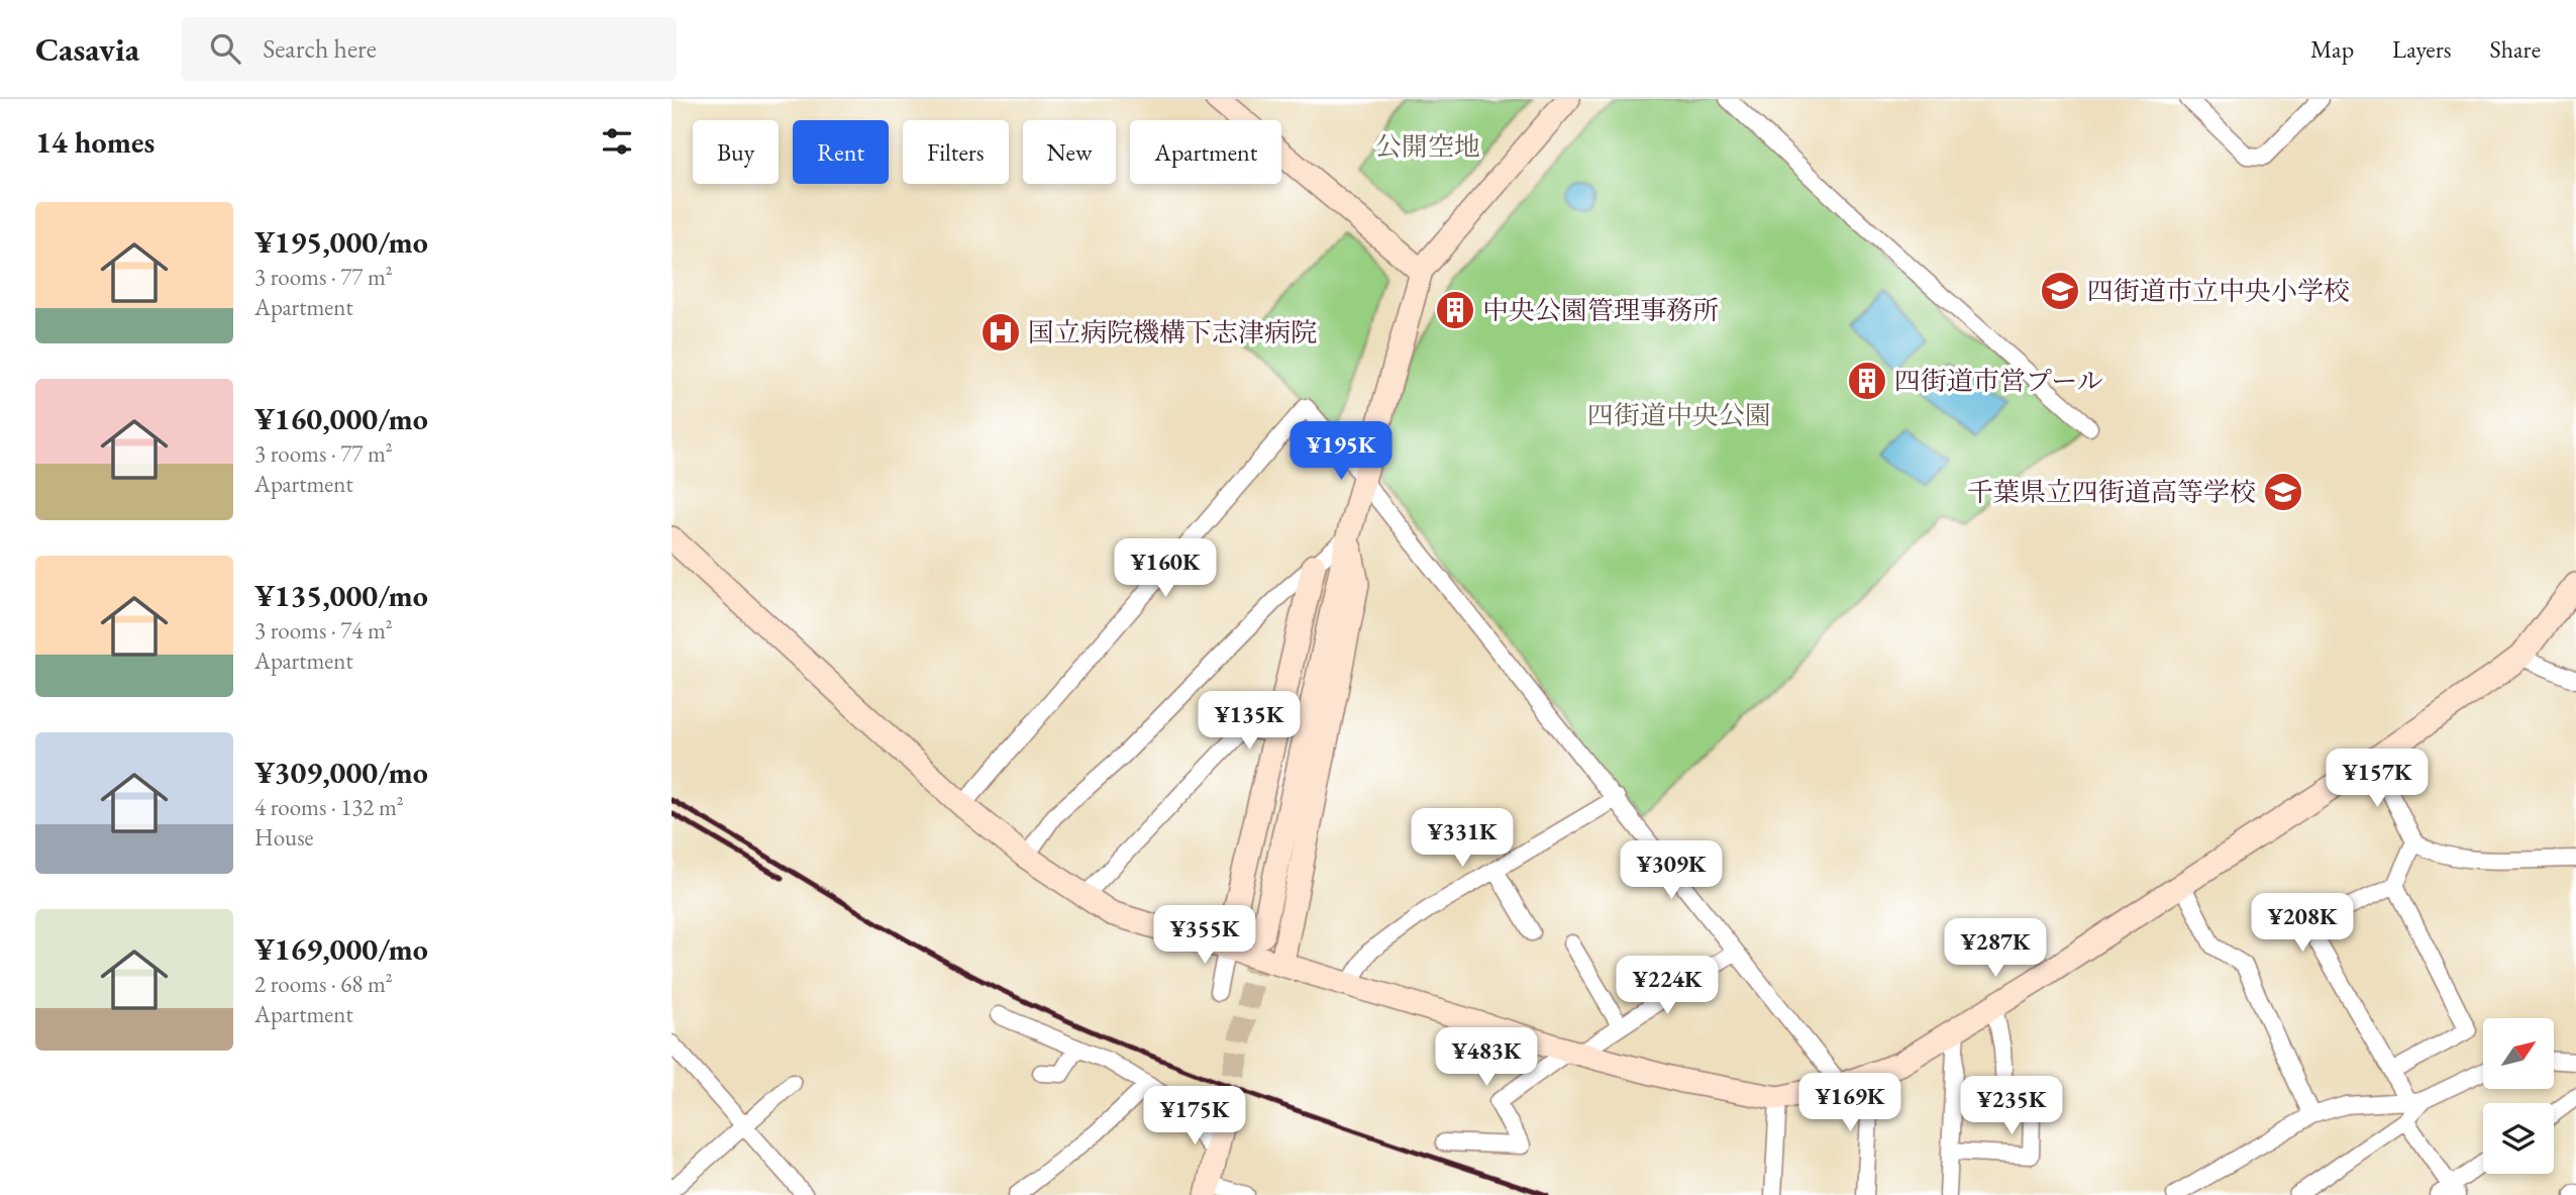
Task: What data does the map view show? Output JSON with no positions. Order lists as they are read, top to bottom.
{
  "parks": ["公開空地", "四街道中央公園"],
  "places": {
    "school or university": ["四街道市立中央小学校", "千葉県立四街道高等学校"],
    "building": ["中央公園管理事務所", "四街道市営プール"],
    "hospital": ["国立病院機構下志津病院"]
  },
  "north": "top right",
  "page": {
    "header": "Casavia",
    "search": "Search here",
    "nav": ["Map", "Layers", "Share"],
    "heading": "14 homes",
    "chip": [
      "Buy",
      "Rent",
      "Filters",
      "New",
      "Apartment"
    ],
    "list": [
      {
        "name": "¥195,000/mo",
        "note": "3 rooms · 77 m² · Apartment"
      },
      {
        "name": "¥160,000/mo",
        "note": "3 rooms · 77 m² · Apartment"
      },
      {
        "name": "¥135,000/mo",
        "note": "3 rooms · 74 m² · Apartment"
      },
      {
        "name": "¥309,000/mo",
        "note": "4 rooms · 132 m² · House"
      },
      {
        "name": "¥169,000/mo",
        "note": "2 rooms · 68 m² · Apartment"
      }
    ],
    "price": [
      "¥195K",
      "¥160K",
      "¥135K",
      "¥157K",
      "¥331K",
      "¥309K",
      "¥208K",
      "¥355K",
      "¥287K",
      "¥224K",
      "¥483K",
      "¥169K",
      "¥235K",
      "¥175K"
    ]
  }
}
